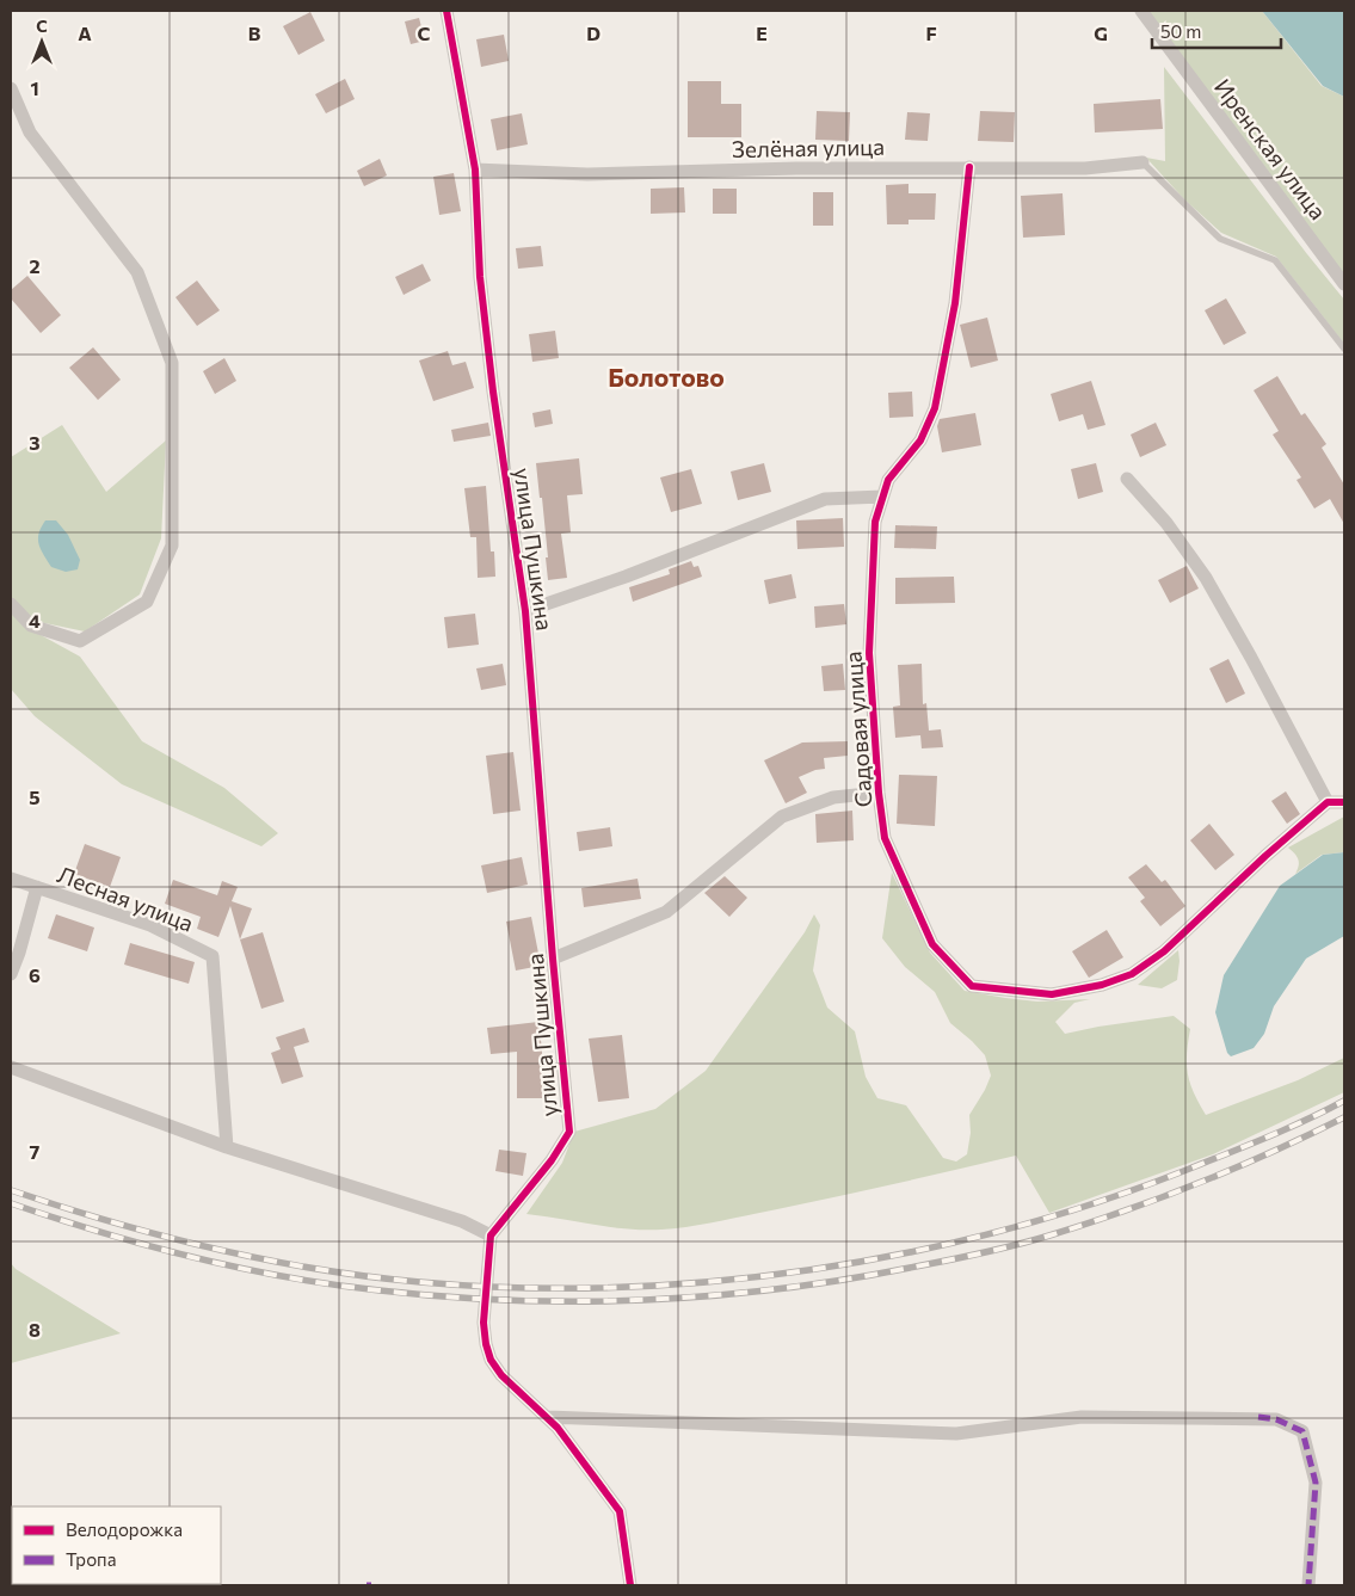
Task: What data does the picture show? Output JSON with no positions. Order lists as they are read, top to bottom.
{
  "streets": {
    "street": [
      "Зелёная улица",
      "Иренская улица",
      "улица Пушкина",
      "Садовая улица",
      "Лесная улица"
    ]
  },
  "crossings": [
    ["Зелёная улица", "улица Пушкина"],
    ["Зелёная улица", "Садовая улица"]
  ],
  "districts": ["Болотово"],
  "legend": ["Велодорожка", "Тропа"],
  "scale_bar": "50 m",
  "north": "top",
  "grid": {
    "columns": [
      "A",
      "B",
      "C",
      "D",
      "E",
      "F",
      "G"
    ],
    "rows": [
      "1",
      "2",
      "3",
      "4",
      "5",
      "6",
      "7",
      "8"
    ]
  }
}
